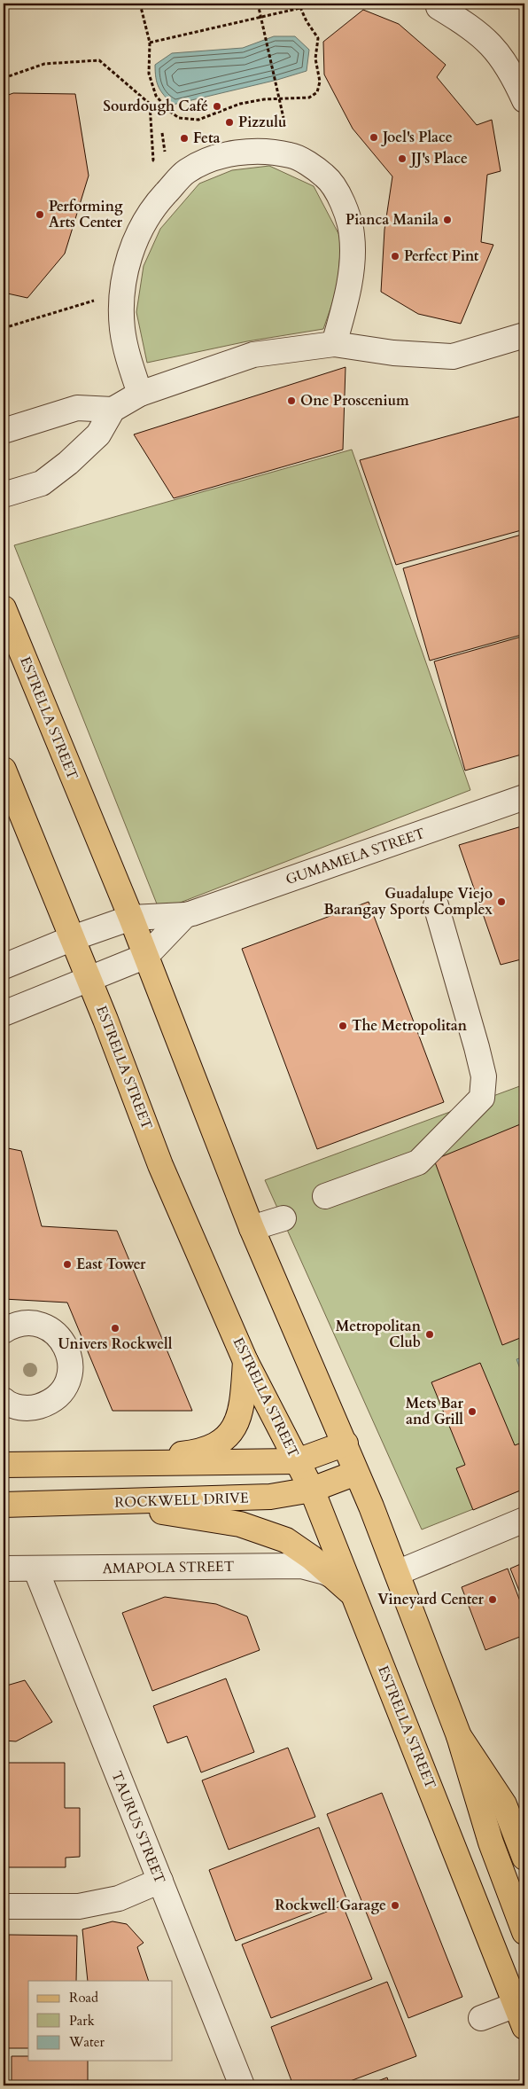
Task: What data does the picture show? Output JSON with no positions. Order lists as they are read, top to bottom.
{
  "streets": {
    "main road": ["ESTRELLA STREET", "ROCKWELL DRIVE"],
    "street": ["GUMAMELA STREET", "AMAPOLA STREET", "TAURUS STREET"]
  },
  "crossings": [
    ["ESTRELLA STREET", "GUMAMELA STREET"],
    ["ESTRELLA STREET", "ROCKWELL DRIVE"],
    ["AMAPOLA STREET", "TAURUS STREET"]
  ],
  "places": [
    "Sourdough Café",
    "Pizzulu",
    "Joel's Place",
    "Feta",
    "JJ's Place",
    "Performing Arts Center",
    "Pianca Manila",
    "Perfect Pint",
    "One Proscenium",
    "Guadalupe Viejo Barangay Sports Complex",
    "The Metropolitan",
    "East Tower",
    "Univers Rockwell",
    "Metropolitan Club",
    "Mets Bar and Grill",
    "Vineyard Center",
    "Rockwell Garage"
  ],
  "legend": ["Road", "Park", "Water"]
}
